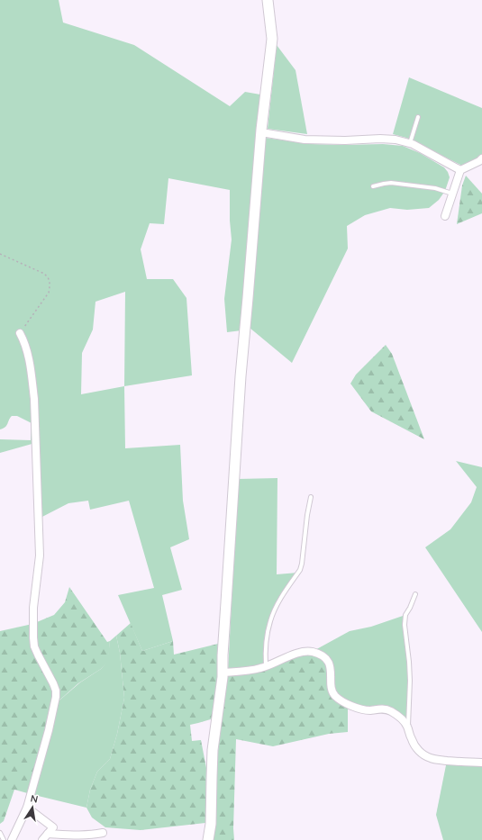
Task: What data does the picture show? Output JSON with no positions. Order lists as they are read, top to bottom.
{
  "north": "top"
}
